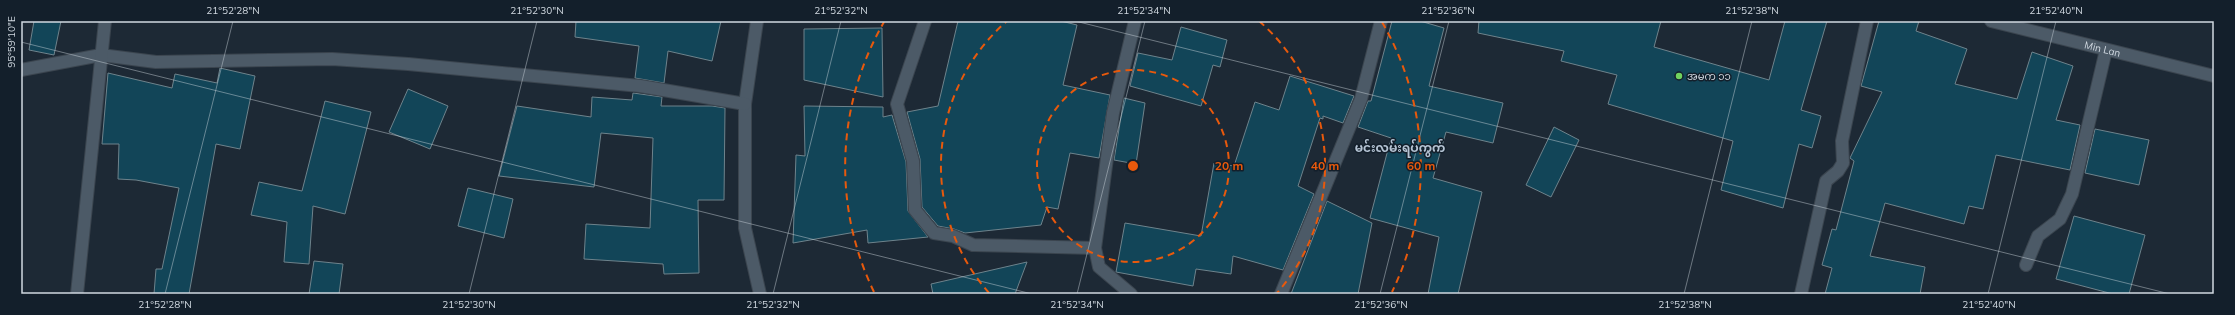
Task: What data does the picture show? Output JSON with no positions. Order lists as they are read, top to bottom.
{
  "streets": {
    "street": ["Min Lan"]
  },
  "districts": ["မင်းလမ်းရပ်ကွက်"],
  "places": ["အမက ၁၁"],
  "coordinates": [
    "21°52'28\"N",
    "21°52'30\"N",
    "21°52'32\"N",
    "21°52'34\"N",
    "21°52'36\"N",
    "21°52'38\"N",
    "21°52'40\"N",
    "95°59'10\"E"
  ],
  "rings": ["20 m", "40 m", "60 m"]
}
